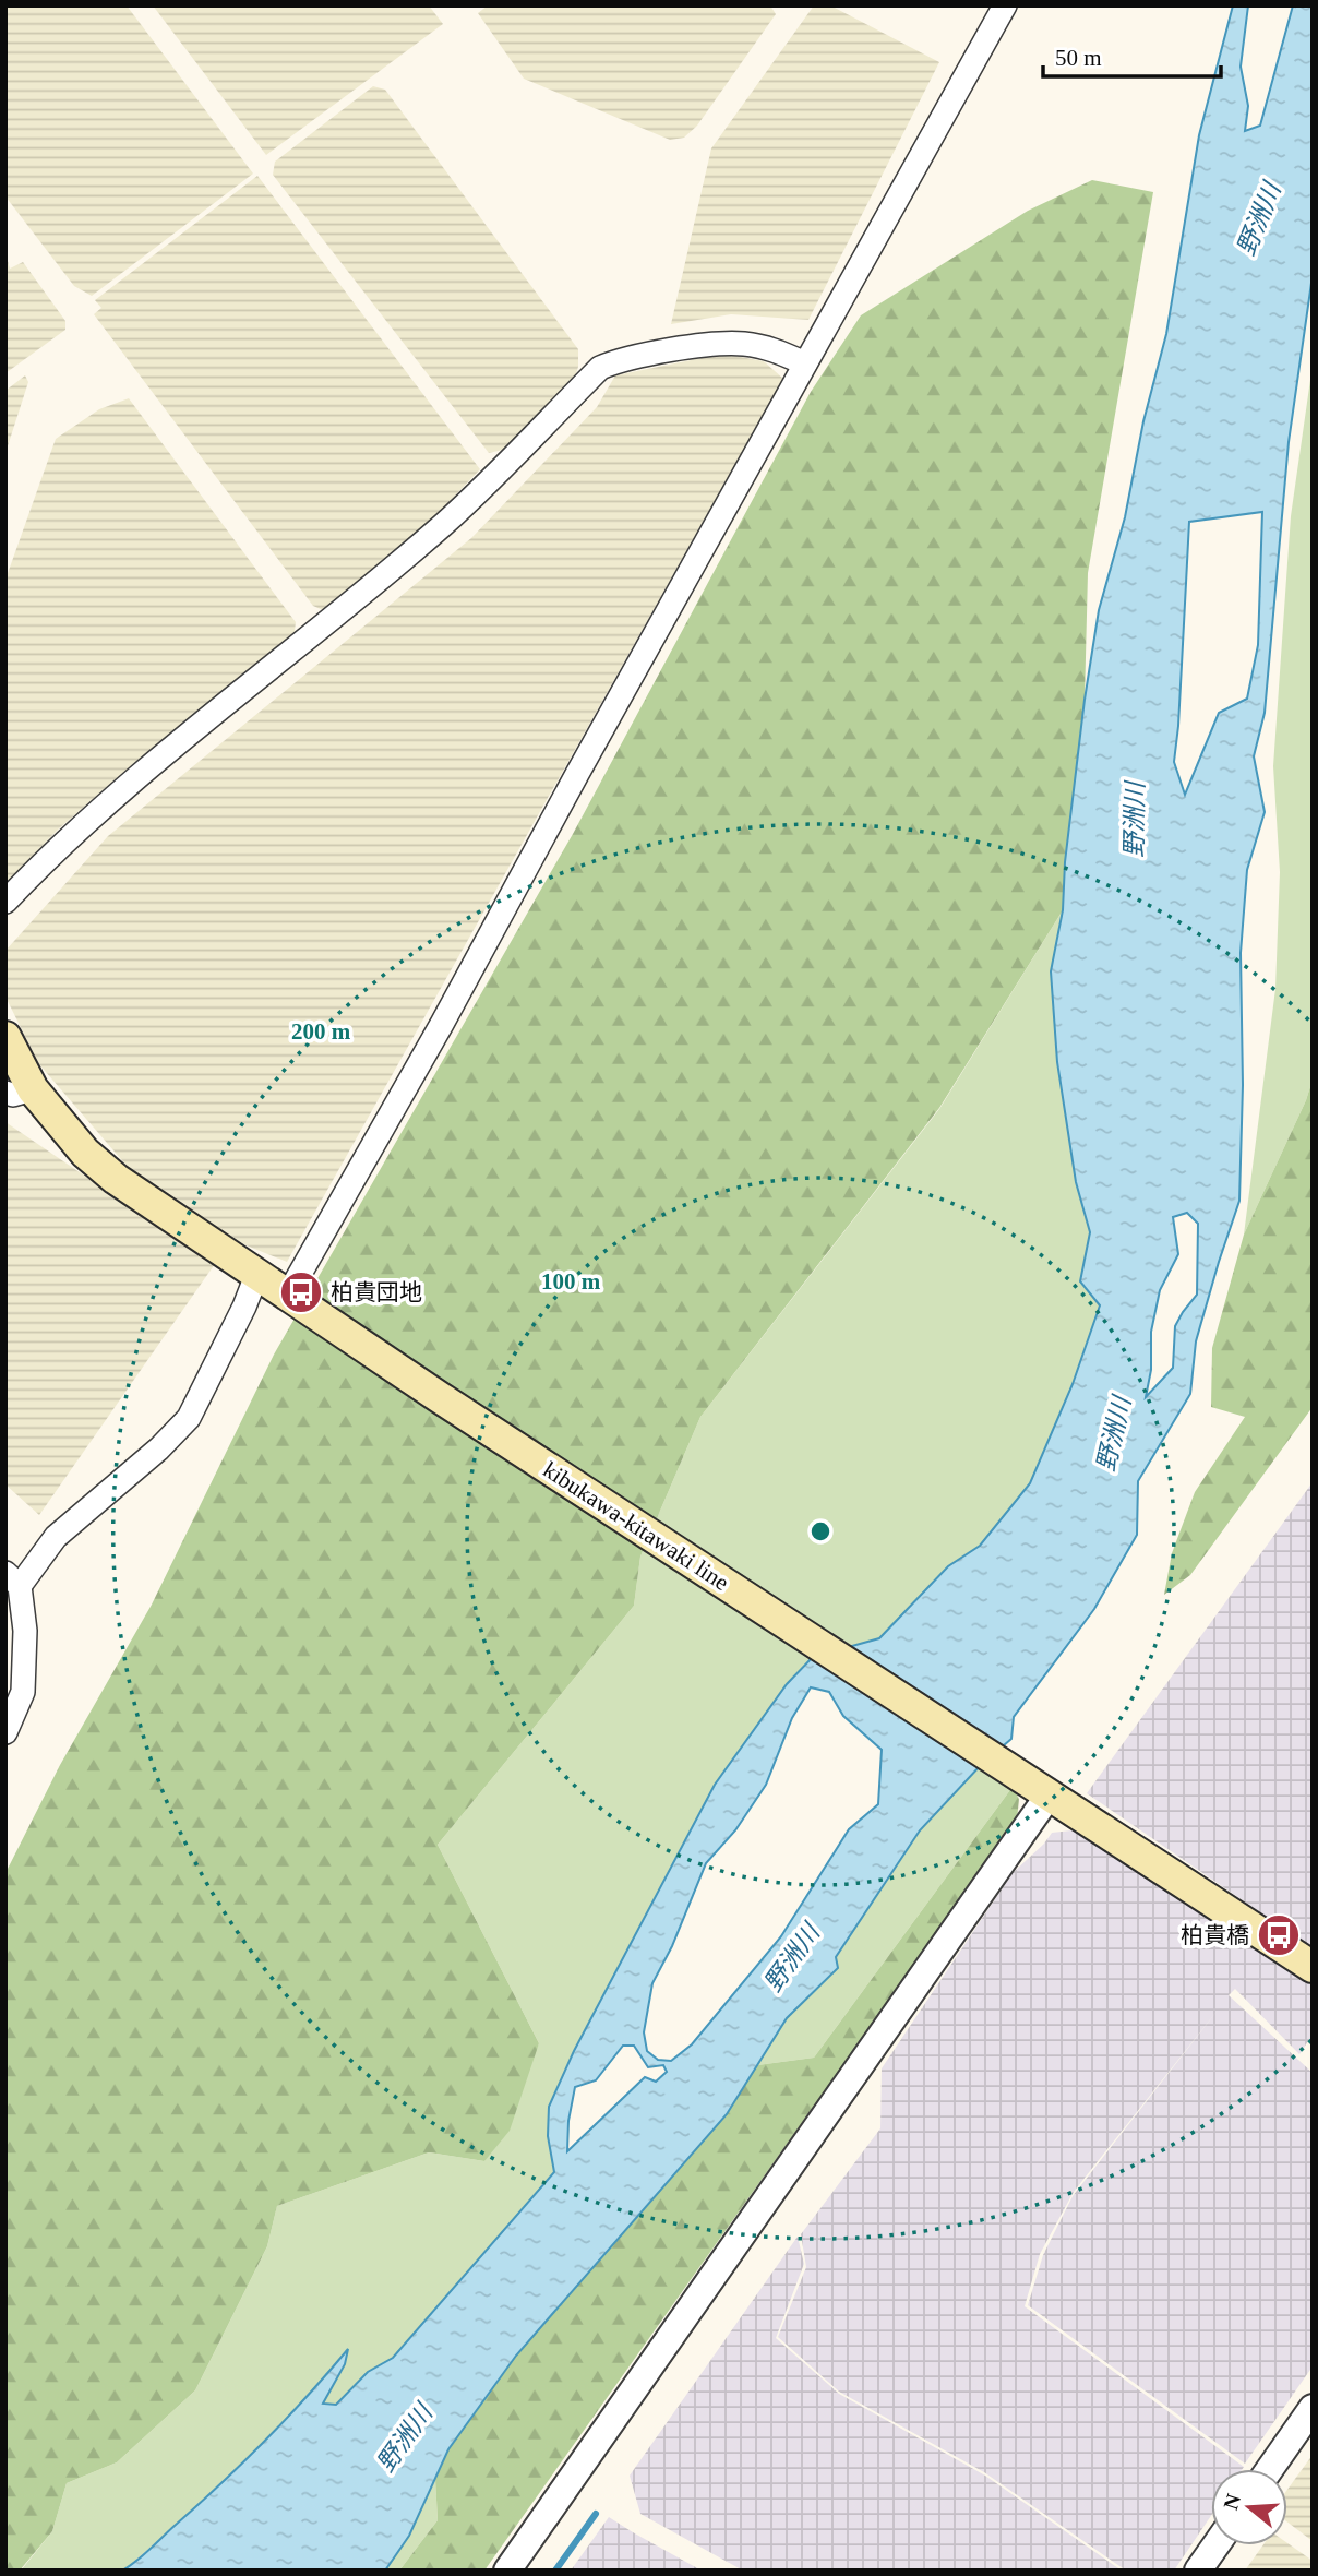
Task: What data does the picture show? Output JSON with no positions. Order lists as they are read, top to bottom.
{
  "streets": {
    "main road": ["kibukawa-kitawaki line"]
  },
  "water": ["野洲川"],
  "places": {
    "bus stop": ["柏貴団地", "柏貴橋"]
  },
  "scale_bar": "50 m",
  "north": "left",
  "rings": ["200 m", "100 m"]
}
